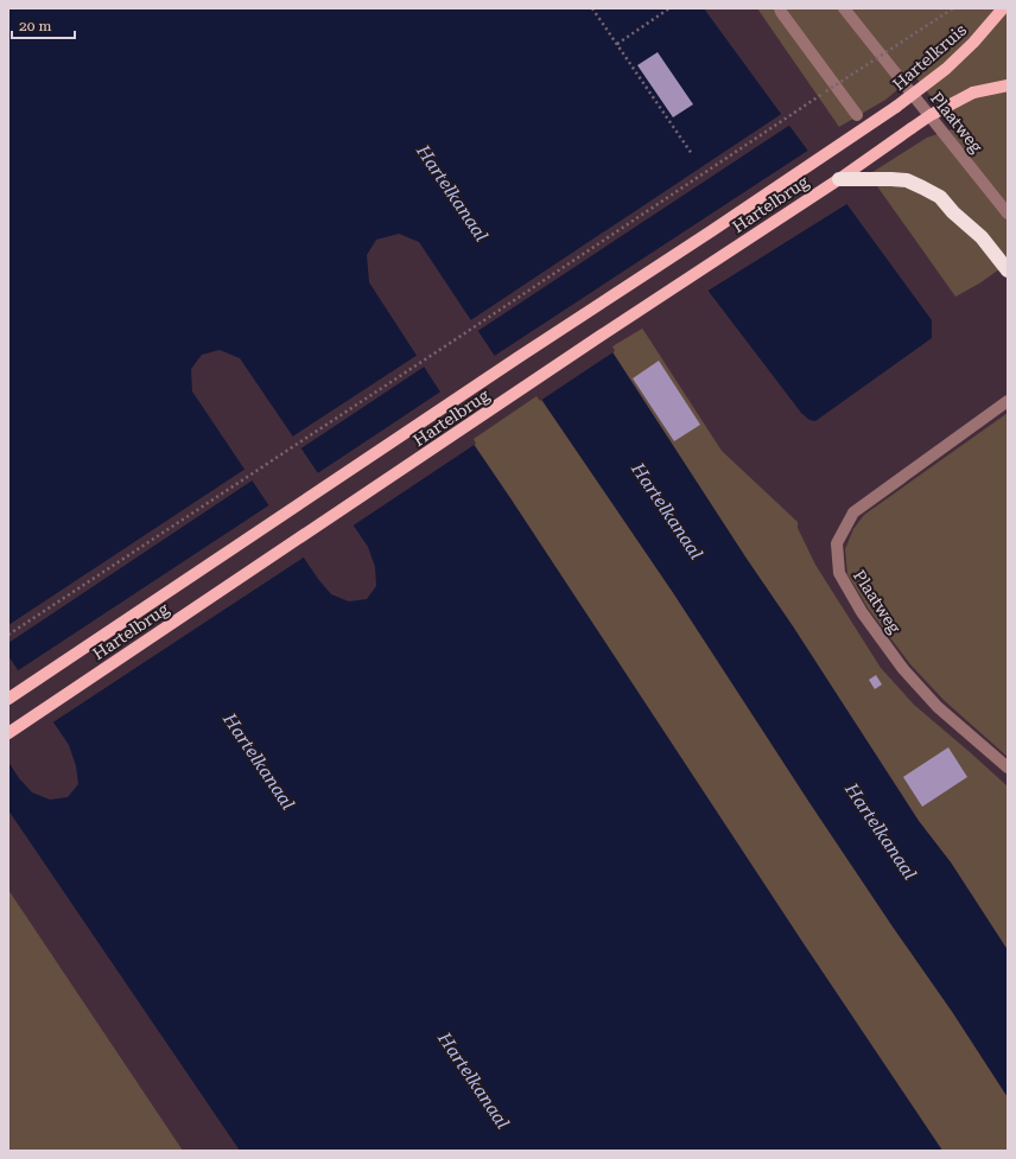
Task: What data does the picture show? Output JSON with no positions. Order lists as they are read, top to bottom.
{
  "streets": {
    "main road": ["Hartelkruis", "Hartelbrug"],
    "street": ["Plaatweg"]
  },
  "crossings": [
    ["Hartelkruis", "Hartelbrug"]
  ],
  "water": ["Hartelkanaal"],
  "scale_bar": "20 m"
}
